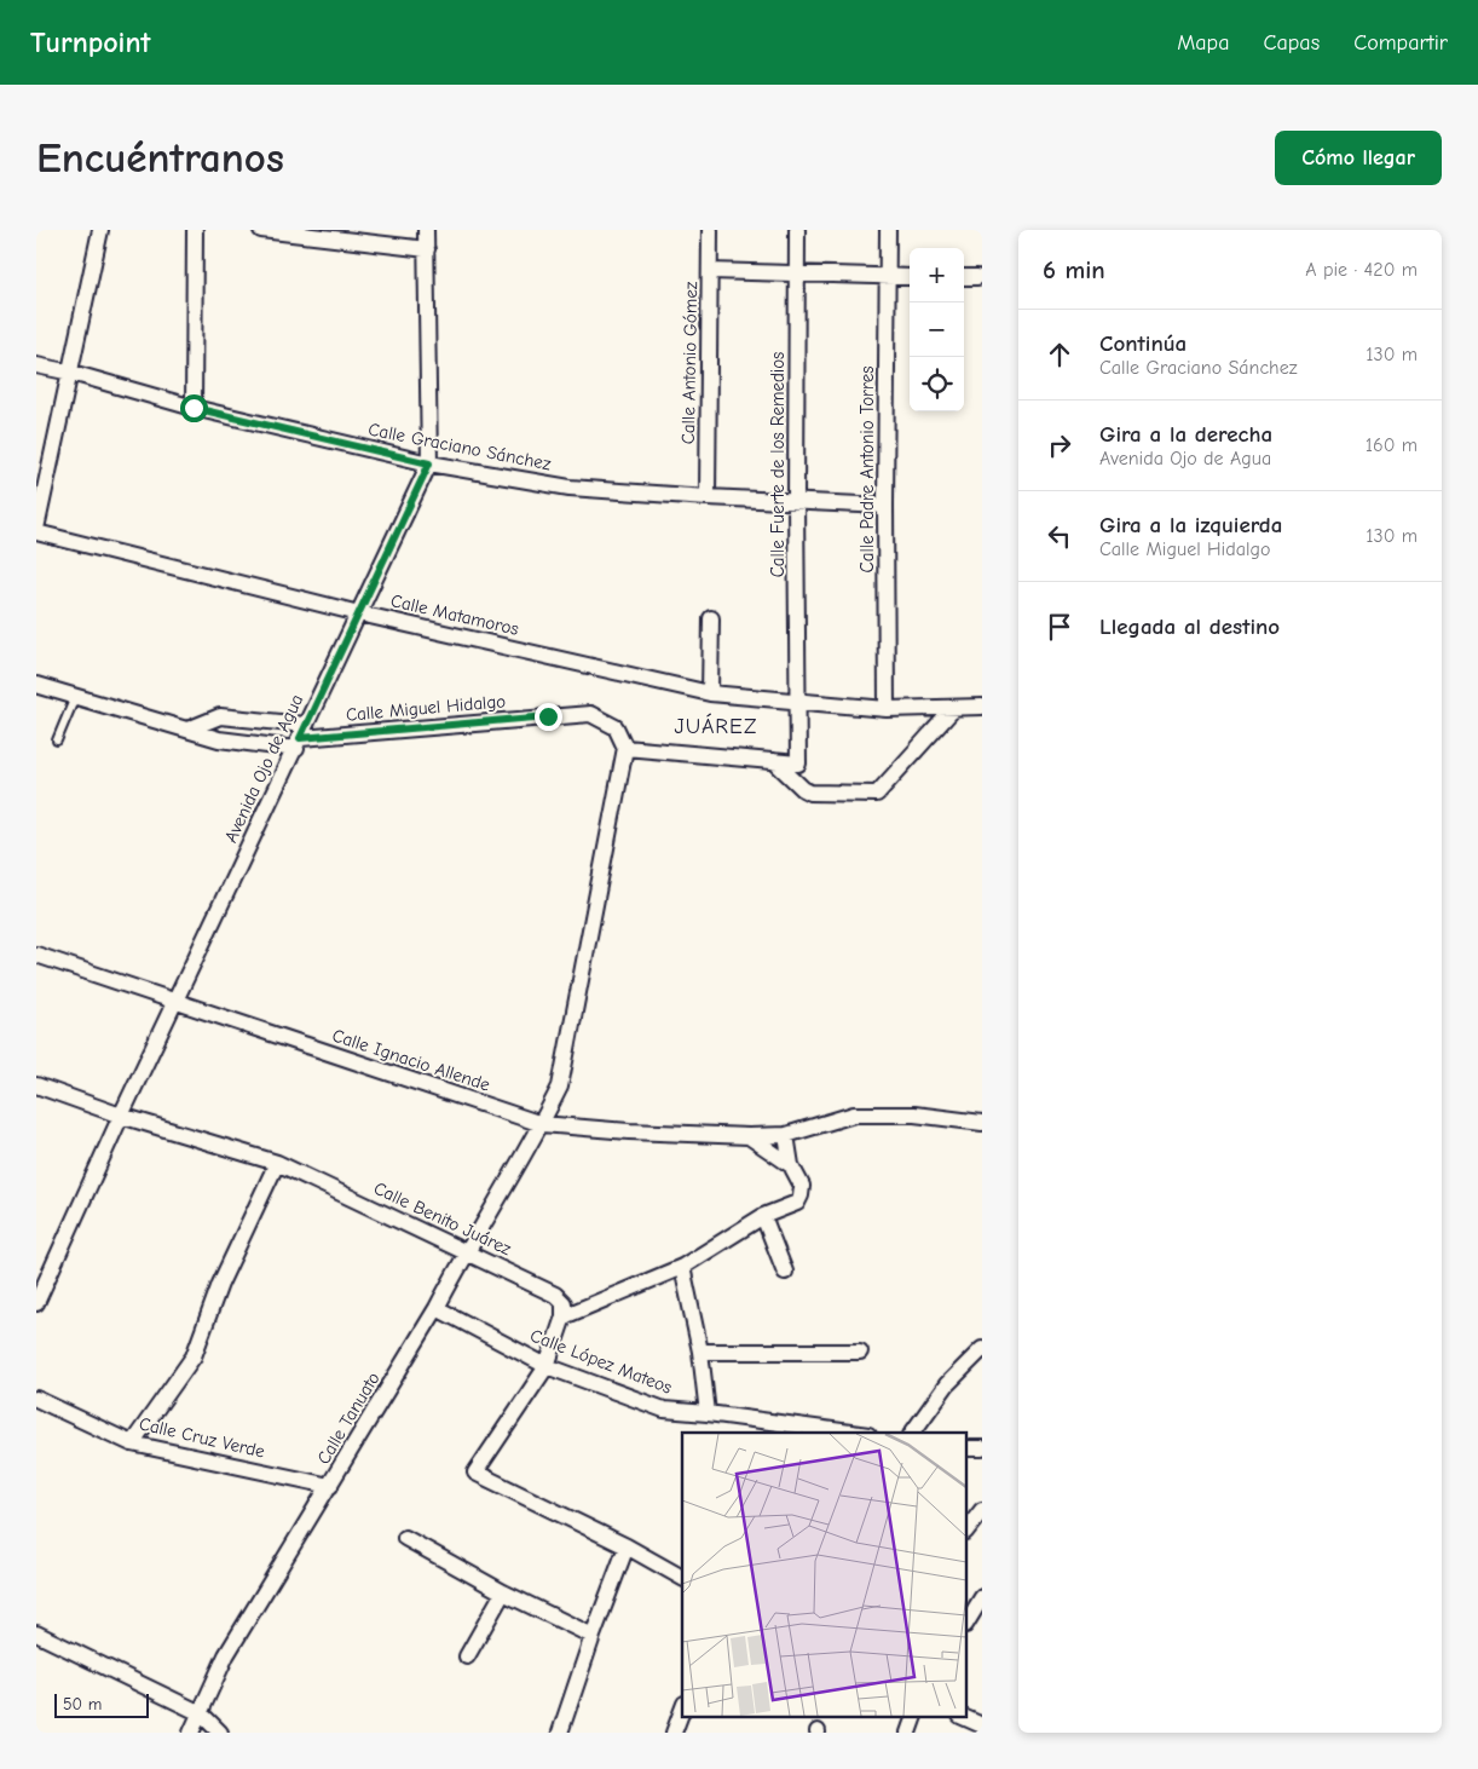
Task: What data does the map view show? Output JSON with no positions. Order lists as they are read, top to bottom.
{
  "streets": {
    "street": [
      "Calle Antonio Gómez",
      "Calle Graciano Sánchez",
      "Calle Fuerte de los Remedios",
      "Calle Padre Antonio Torres",
      "Calle Matamoros",
      "Calle Miguel Hidalgo",
      "Avenida Ojo de Agua",
      "Calle Ignacio Allende",
      "Calle Benito Juárez",
      "Calle López Mateos",
      "Calle Tanuato",
      "Calle Cruz Verde"
    ]
  },
  "crossings": [
    ["Calle Antonio Gómez", "Calle Graciano Sánchez"],
    ["Calle Graciano Sánchez", "Calle Fuerte de los Remedios"],
    ["Calle Graciano Sánchez", "Calle Padre Antonio Torres"],
    ["Calle Graciano Sánchez", "Avenida Ojo de Agua"],
    ["Calle Fuerte de los Remedios", "Calle Matamoros"],
    ["Calle Matamoros", "Avenida Ojo de Agua"],
    ["Calle Miguel Hidalgo", "Avenida Ojo de Agua"],
    ["Calle Miguel Hidalgo", "Calle Tanuato"],
    ["Avenida Ojo de Agua", "Calle Ignacio Allende"],
    ["Avenida Ojo de Agua", "Calle Benito Juárez"],
    ["Calle Ignacio Allende", "Calle Tanuato"],
    ["Calle Benito Juárez", "Calle Tanuato"],
    ["Calle López Mateos", "Calle Tanuato"],
    ["Calle Tanuato", "Calle Cruz Verde"]
  ],
  "districts": ["JUÁREZ"],
  "scale_bar": "50 m",
  "page": {
    "header": "Turnpoint",
    "nav": ["Mapa", "Capas", "Compartir"],
    "buttons": "Cómo llegar",
    "title": "Encuéntranos",
    "heading": ["6 min", "A pie · 420 m"],
    "map_buttons": ["+", "−"],
    "list": [
      ["Continúa", "Calle Graciano Sánchez", "130 m"],
      ["Gira a la derecha", "Avenida Ojo de Agua", "160 m"],
      ["Gira a la izquierda", "Calle Miguel Hidalgo", "130 m"],
      "Llegada al destino"
    ],
    "scale": "50 m"
  }
}
